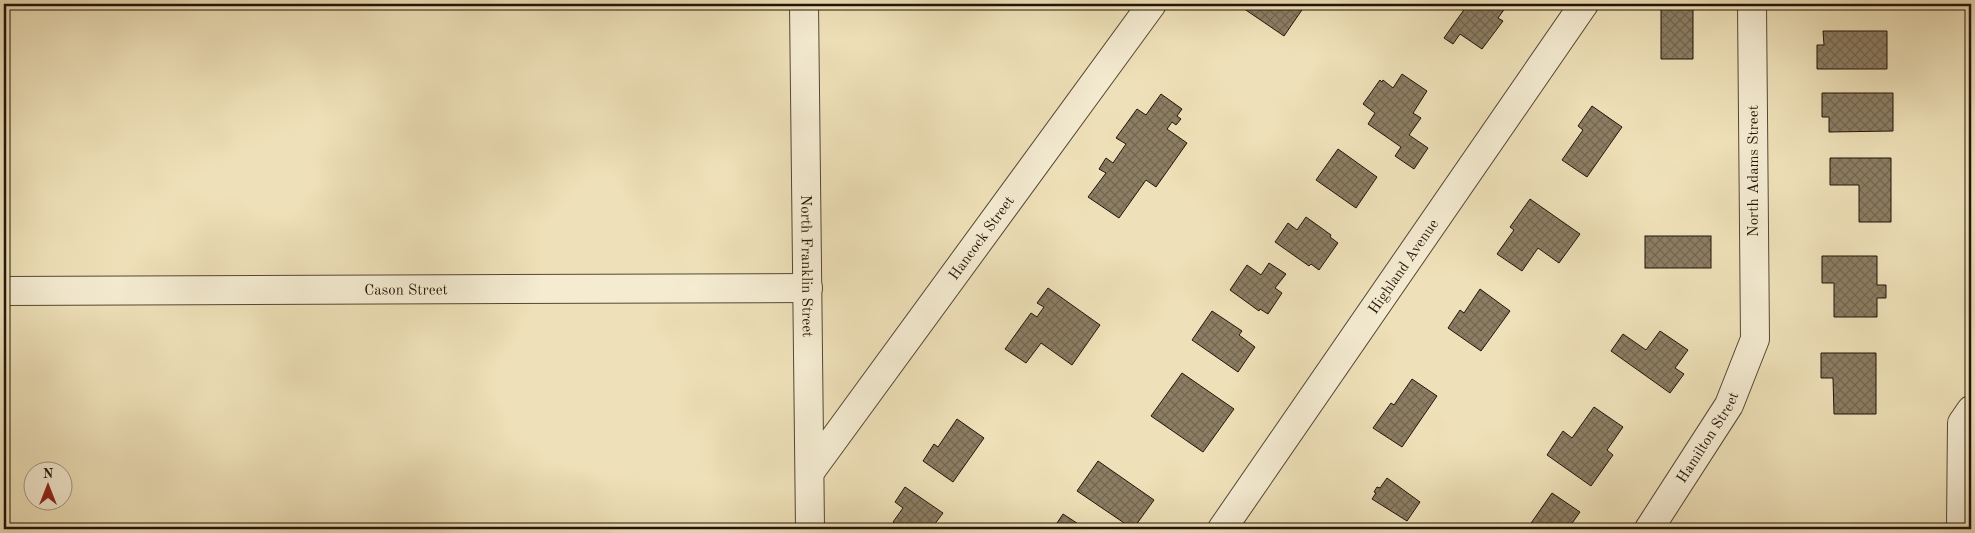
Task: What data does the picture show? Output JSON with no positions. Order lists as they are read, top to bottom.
{
  "streets": {
    "street": [
      "North Adams Street",
      "Hancock Street",
      "North Franklin Street",
      "Highland Avenue",
      "Cason Street",
      "Hamilton Street"
    ]
  },
  "crossings": [
    ["North Adams Street", "Hamilton Street"],
    ["Hancock Street", "North Franklin Street"],
    ["North Franklin Street", "Cason Street"]
  ],
  "north": "top"
}
